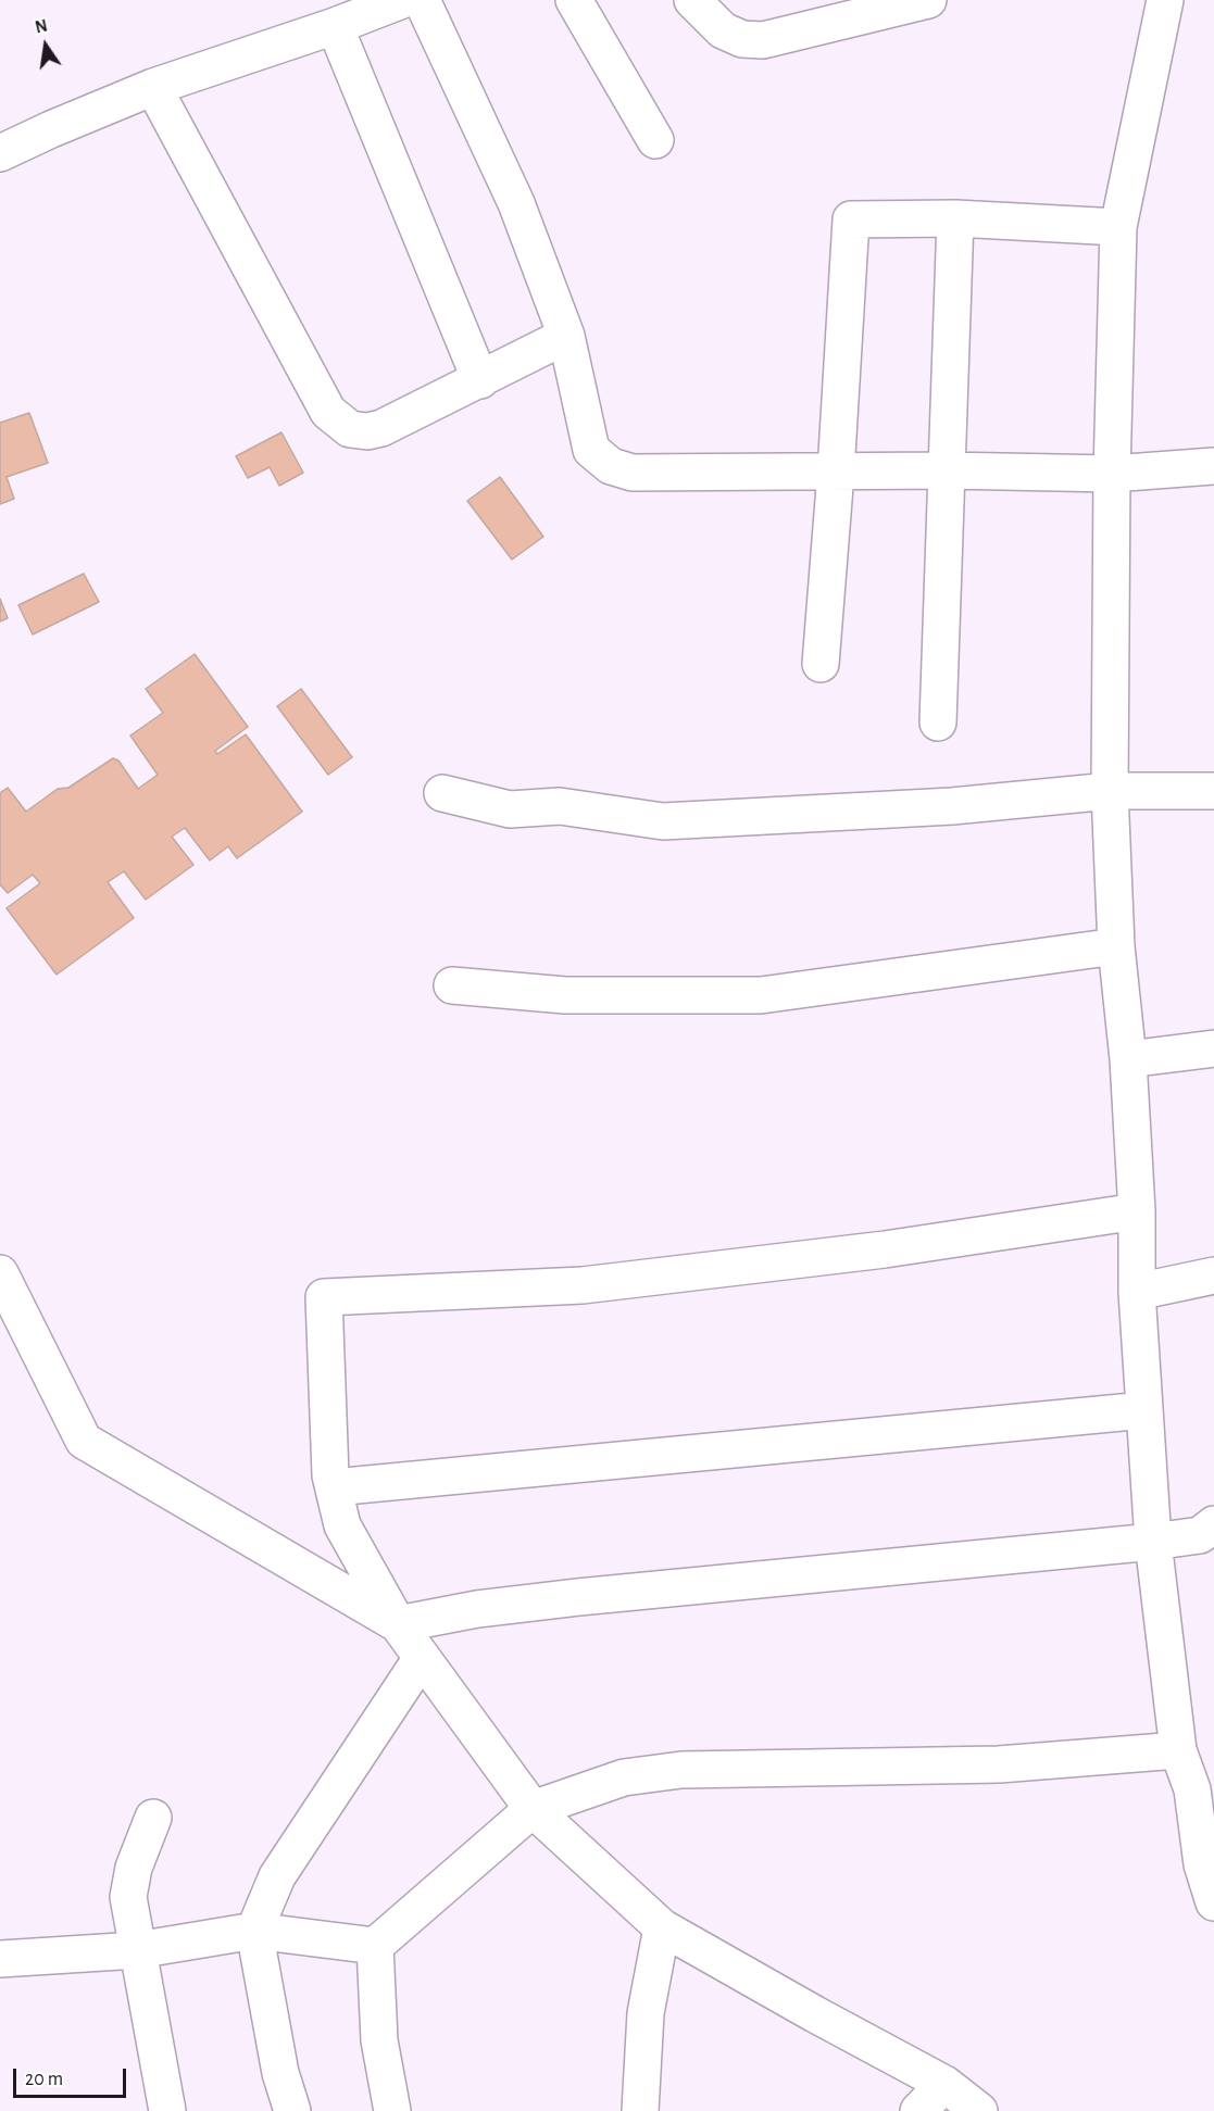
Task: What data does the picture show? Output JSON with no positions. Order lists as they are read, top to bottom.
{
  "scale_bar": "20 m",
  "north": "top"
}
